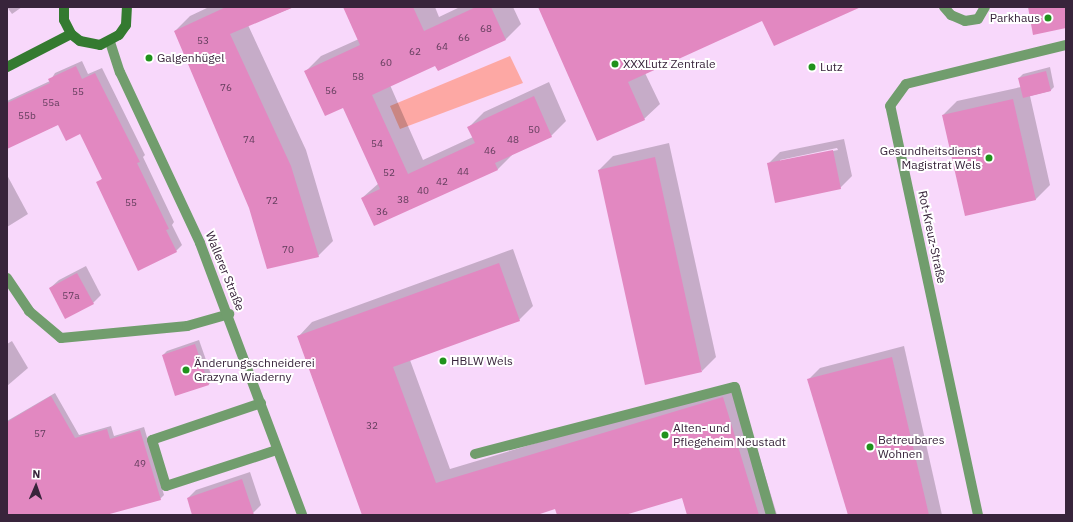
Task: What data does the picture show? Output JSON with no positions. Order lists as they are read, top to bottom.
{
  "streets": {
    "street": ["Rot-Kreuz-Straße", "Wallerer Straße"]
  },
  "places": [
    "Parkhaus",
    "Galgenhügel",
    "XXXLutz Zentrale",
    "Lutz",
    "Gesundheitsdienst Magistrat Wels",
    "HBLW Wels",
    "Änderungsschneiderei Grazyna Wiaderny",
    "Alten- und Pflegeheim Neustadt",
    "Betreubares Wohnen"
  ],
  "house_numbers": [
    "68",
    "66",
    "53",
    "64",
    "62",
    "60",
    "58",
    "76",
    "56",
    "55",
    "55a",
    "55b",
    "50",
    "74",
    "48",
    "54",
    "46",
    "44",
    "52",
    "42",
    "40",
    "38",
    "72",
    "55",
    "36",
    "70",
    "57a",
    "32",
    "57",
    "49"
  ],
  "north": "top"
}
